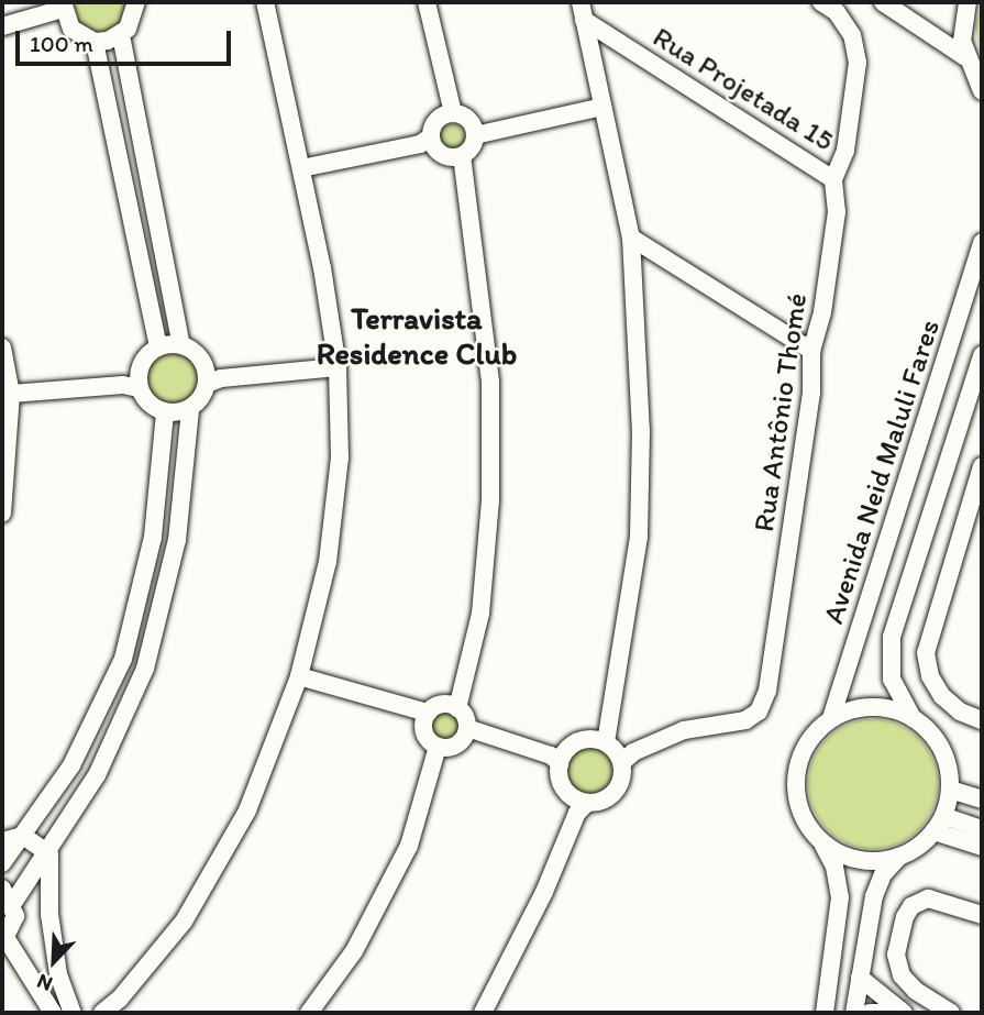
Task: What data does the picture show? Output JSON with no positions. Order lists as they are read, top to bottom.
{
  "streets": {
    "street": ["Rua Projetada 15", "Rua Antônio Thomé", "Avenida Neid Maluli Fares"]
  },
  "crossings": [
    ["Rua Projetada 15", "Rua Antônio Thomé"]
  ],
  "districts": ["Terravista Residence Club"],
  "scale_bar": "100 m",
  "north": "bottom left"
}
